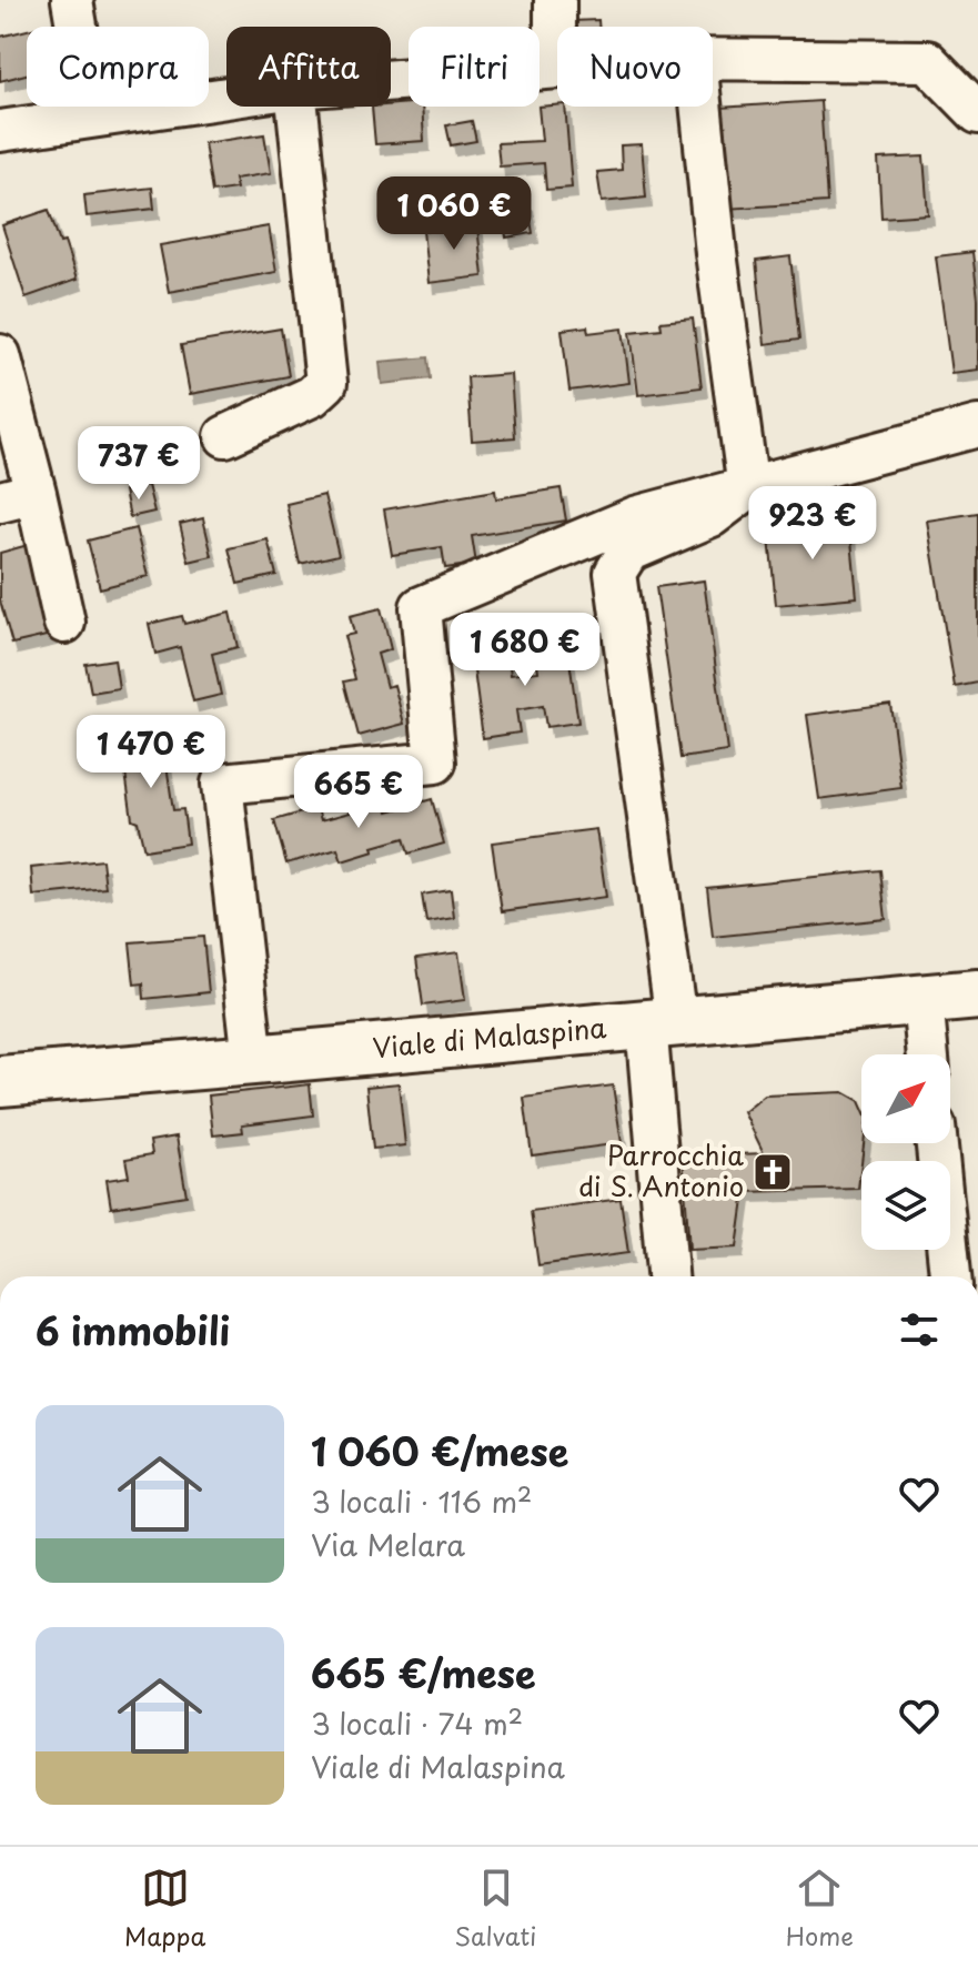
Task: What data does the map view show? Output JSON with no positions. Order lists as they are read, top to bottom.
{
  "streets": {
    "main road": ["Viale di Malaspina"]
  },
  "places": {
    "church": ["Parrocchia di S. Antonio"]
  },
  "north": "top right",
  "page": {
    "chip": [
      "Compra",
      "Affitta",
      "Filtri",
      "Nuovo"
    ],
    "price": [
      "1 060 €",
      "737 €",
      "923 €",
      "1 680 €",
      "1 470 €",
      "665 €"
    ],
    "heading": "6 immobili",
    "list": [
      {
        "name": "1 060 €/mese",
        "note": "3 locali · 116 m² · Via Melara"
      },
      {
        "name": "665 €/mese",
        "note": "3 locali · 74 m² · Viale di Malaspina"
      }
    ],
    "tabs": ["Mappa", "Salvati", "Home"]
  }
}
